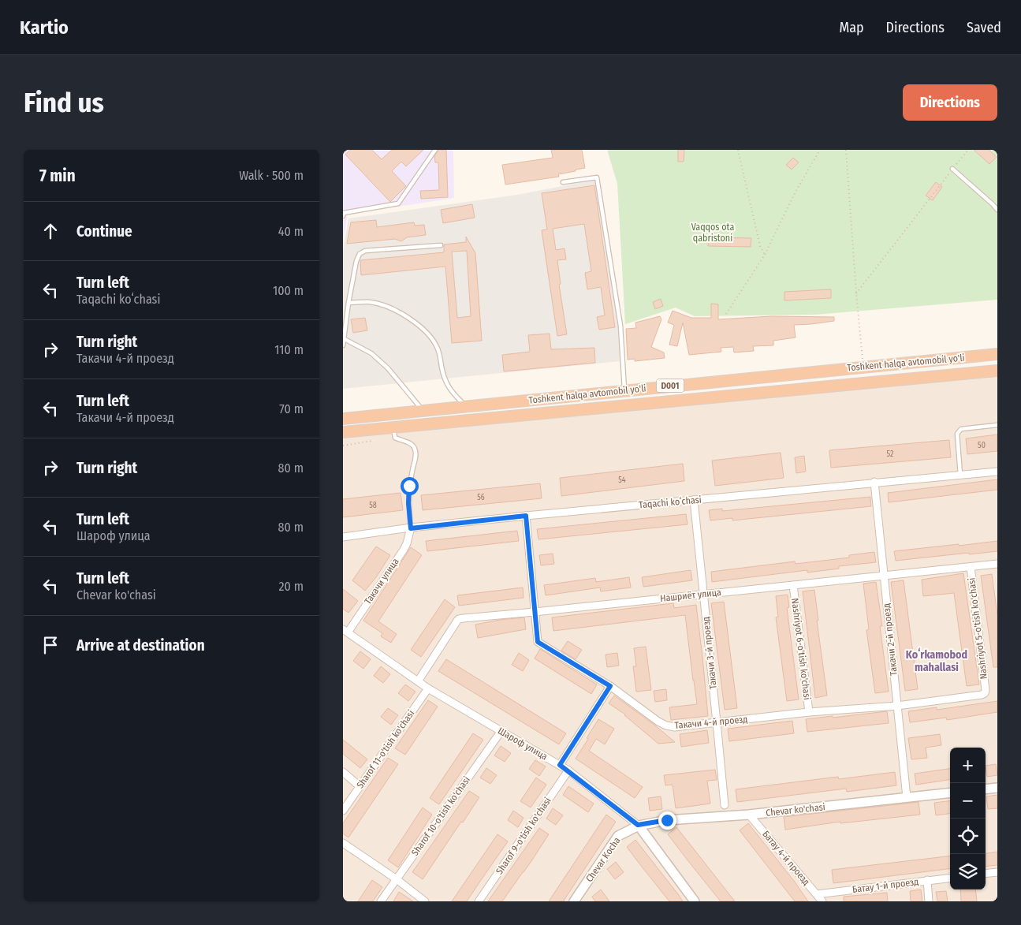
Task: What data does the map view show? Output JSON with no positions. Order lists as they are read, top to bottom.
{
  "streets": {
    "highway": ["Toshkent halqa avtomobil yo'li", "D001"],
    "street": [
      "Taqachi koʻchasi",
      "Такачи улица",
      "Нашриёт улица",
      "Nashriyot 5-o'tish ko'chasi",
      "Такачи 2-й проезд",
      "Nashriyot 6-o'tish ko'chasi",
      "Такачи 3-й проезд",
      "Такачи 4-й проезд",
      "Шароф улица",
      "Sharof 11-o'tish ko'chasi",
      "Chevar ko'chasi",
      "Sharof 10-o'tish ko'chasi",
      "Sharof 9-o'tish ko'chasi",
      "Батау 4-й проезд",
      "Chevar Kocha",
      "Батау 1-й проезд"
    ]
  },
  "crossings": [
    ["Taqachi koʻchasi", "Такачи улица"],
    ["Taqachi koʻchasi", "Такачи 2-й проезд"],
    ["Taqachi koʻchasi", "Такачи 3-й проезд"],
    ["Taqachi koʻchasi", "Такачи 4-й проезд"],
    ["Такачи улица", "Шароф улица"],
    ["Нашриёт улица", "Nashriyot 5-o'tish ko'chasi"],
    ["Нашриёт улица", "Такачи 2-й проезд"],
    ["Нашриёт улица", "Nashriyot 6-o'tish ko'chasi"],
    ["Нашриёт улица", "Такачи 3-й проезд"],
    ["Нашриёт улица", "Такачи 4-й проезд"],
    ["Нашриёт улица", "Шароф улица"],
    ["Nashriyot 5-o'tish ko'chasi", "Такачи 4-й проезд"],
    ["Такачи 2-й проезд", "Такачи 4-й проезд"],
    ["Такачи 2-й проезд", "Chevar ko'chasi"],
    ["Nashriyot 6-o'tish ko'chasi", "Такачи 4-й проезд"],
    ["Такачи 3-й проезд", "Такачи 4-й проезд"],
    ["Шароф улица", "Sharof 11-o'tish ko'chasi"],
    ["Шароф улица", "Chevar ko'chasi"],
    ["Шароф улица", "Sharof 10-o'tish ko'chasi"],
    ["Шароф улица", "Sharof 9-o'tish ko'chasi"],
    ["Шароф улица", "Chevar Kocha"],
    ["Chevar ko'chasi", "Батау 4-й проезд"],
    ["Chevar ko'chasi", "Chevar Kocha"],
    ["Батау 4-й проезд", "Батау 1-й проезд"]
  ],
  "districts": ["Koʻrkamobod mahallasi"],
  "parks": ["Vaqqos ota qabristoni"],
  "house_numbers": [
    "50",
    "52",
    "54",
    "56",
    "58"
  ],
  "page": {
    "header": "Kartio",
    "nav": ["Map", "Directions", "Saved"],
    "buttons": "Directions",
    "title": "Find us",
    "heading": ["7 min", "Walk · 500 m"],
    "list": [
      ["Continue", "40 m"],
      ["Turn left", "Taqachi koʻchasi", "100 m"],
      ["Turn right", "Такачи 4-й проезд", "110 m"],
      ["Turn left", "Такачи 4-й проезд", "70 m"],
      ["Turn right", "80 m"],
      ["Turn left", "Шароф улица", "80 m"],
      ["Turn left", "Chevar ko'chasi", "20 m"],
      "Arrive at destination"
    ],
    "map_buttons": ["+", "−"]
  }
}
